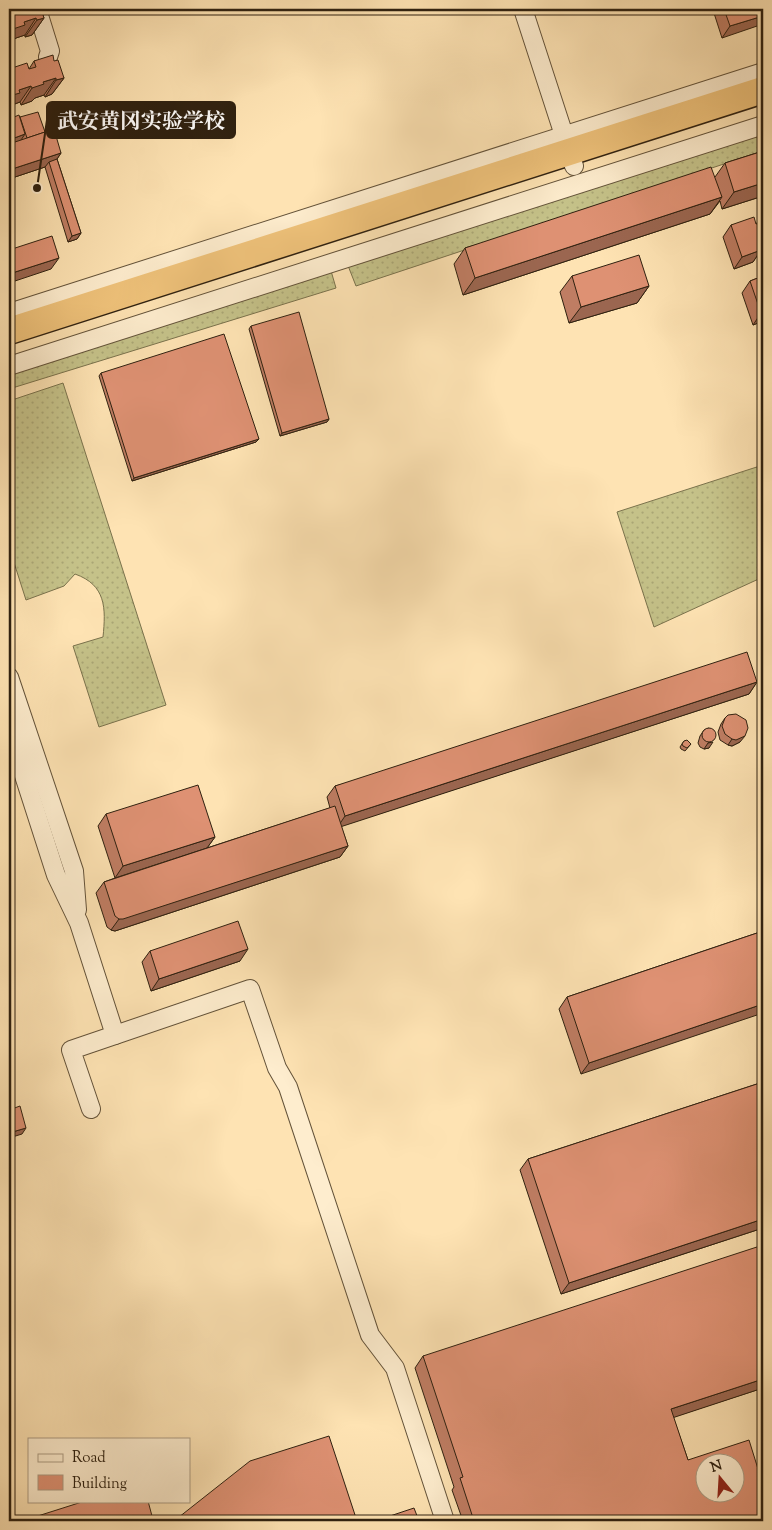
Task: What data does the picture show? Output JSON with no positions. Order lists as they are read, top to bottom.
{
  "places": ["武安黄冈实验学校"],
  "legend": ["Road", "Building"],
  "north": "top"
}
